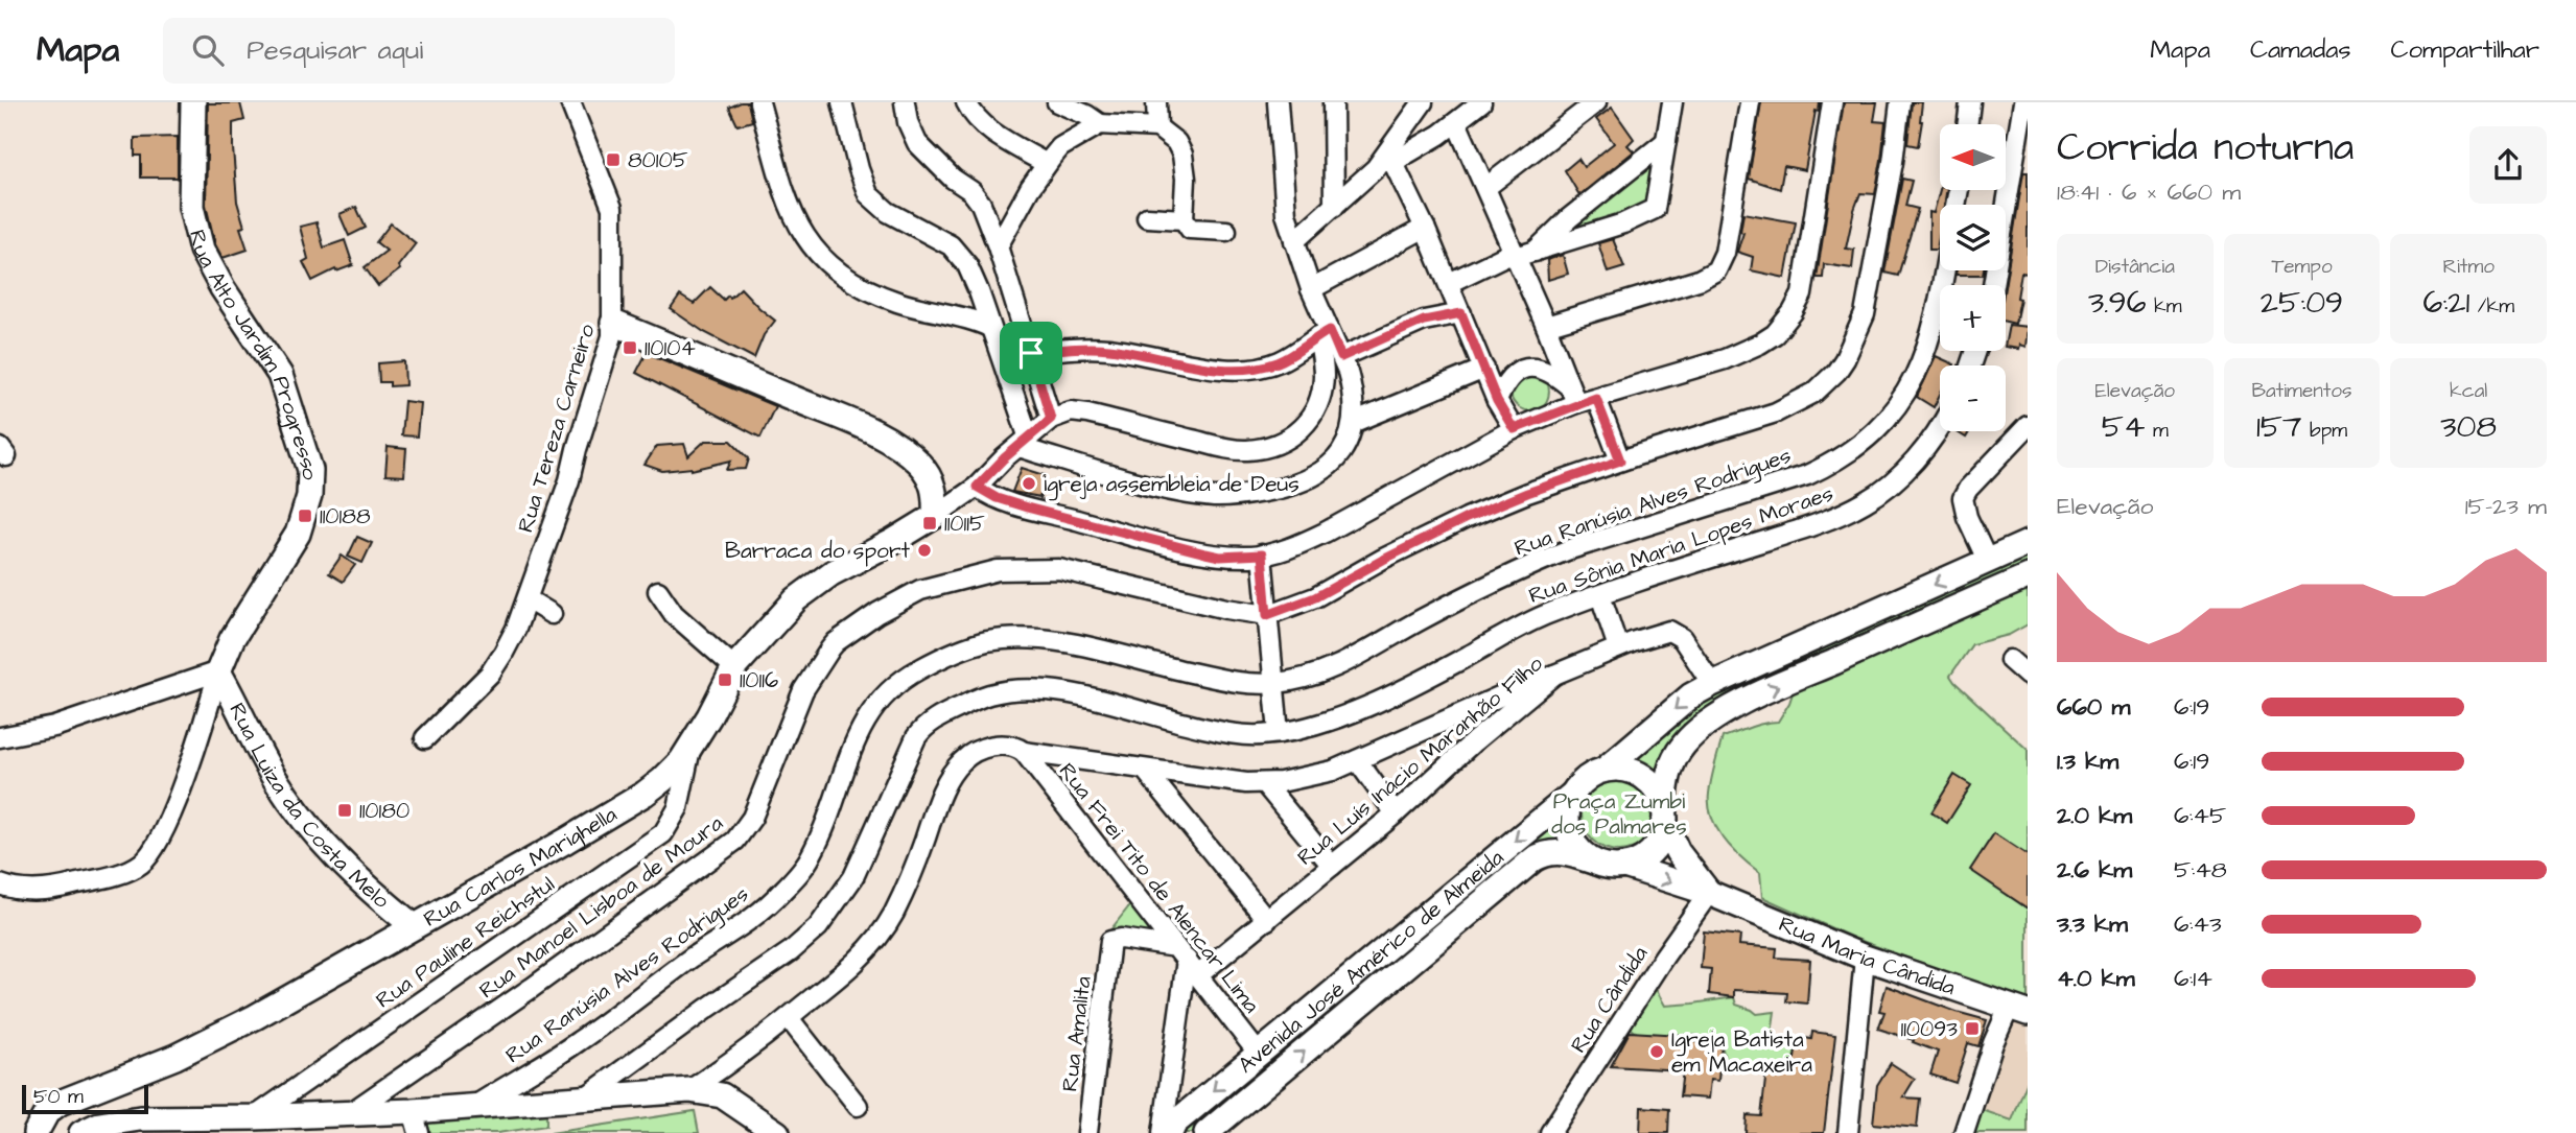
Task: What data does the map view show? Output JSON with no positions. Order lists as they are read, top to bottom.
{
  "streets": {
    "street": [
      "Rua Alto Jardim Progresso",
      "Rua Tereza Carneiro",
      "Rua Ranúsia Alves Rodrigues",
      "Rua Sônia Maria Lopes Moraes",
      "Rua Luís Inácio Maranhão Filho",
      "Rua Luiza da Costa Melo",
      "Rua Carlos Marighella",
      "Rua Frei Tito de Alencar Lima",
      "Rua Manoel Lisboa de Moura",
      "Rua Pauline Reichstul",
      "Rua Maria Cândida",
      "Avenida José Américo de Almeida",
      "Rua Cândida",
      "Rua Amalita"
    ]
  },
  "crossings": [
    ["Rua Alto Jardim Progresso", "Rua Luiza da Costa Melo"],
    ["Rua Luís Inácio Maranhão Filho", "Rua Frei Tito de Alencar Lima"],
    ["Rua Luiza da Costa Melo", "Rua Carlos Marighella"],
    ["Rua Carlos Marighella", "Rua Pauline Reichstul"],
    ["Rua Frei Tito de Alencar Lima", "Avenida José Américo de Almeida"],
    ["Rua Frei Tito de Alencar Lima", "Rua Amalita"],
    ["Rua Maria Cândida", "Avenida José Américo de Almeida"],
    ["Rua Maria Cândida", "Rua Cândida"]
  ],
  "parks": ["Praça Zumbi dos Palmares"],
  "places": {
    "transit": [
      "80105",
      "110104",
      "110188",
      "110115",
      "110116",
      "110180",
      "110093"
    ],
    "other": ["igreja assembleia de Deus", "Barraca do sport", "Igreja Batista em Macaxeira"]
  },
  "scale_bar": "50 m",
  "north": "left",
  "page": {
    "header": "Mapa",
    "search": "Pesquisar aqui",
    "nav": ["Mapa", "Camadas", "Compartilhar"],
    "heading": ["Corrida noturna", "18:41 · 6 × 660 m"],
    "map_buttons": ["+", "−"],
    "stats": [
      ["Distância", "3.96 km"],
      ["Tempo", "25:09"],
      ["Ritmo", "6:21 /km"],
      ["Elevação", "54 m"],
      ["Batimentos", "157 bpm"],
      ["kcal", "308"]
    ],
    "chart": ["Elevação", "15–23 m"],
    "list": [
      {
        "name": "660 m",
        "note": "6:19"
      },
      {
        "name": "1.3 km",
        "note": "6:19"
      },
      {
        "name": "2.0 km",
        "note": "6:45"
      },
      {
        "name": "2.6 km",
        "note": "5:48"
      },
      {
        "name": "3.3 km",
        "note": "6:43"
      },
      {
        "name": "4.0 km",
        "note": "6:14"
      }
    ],
    "scale": "50 m"
  }
}
